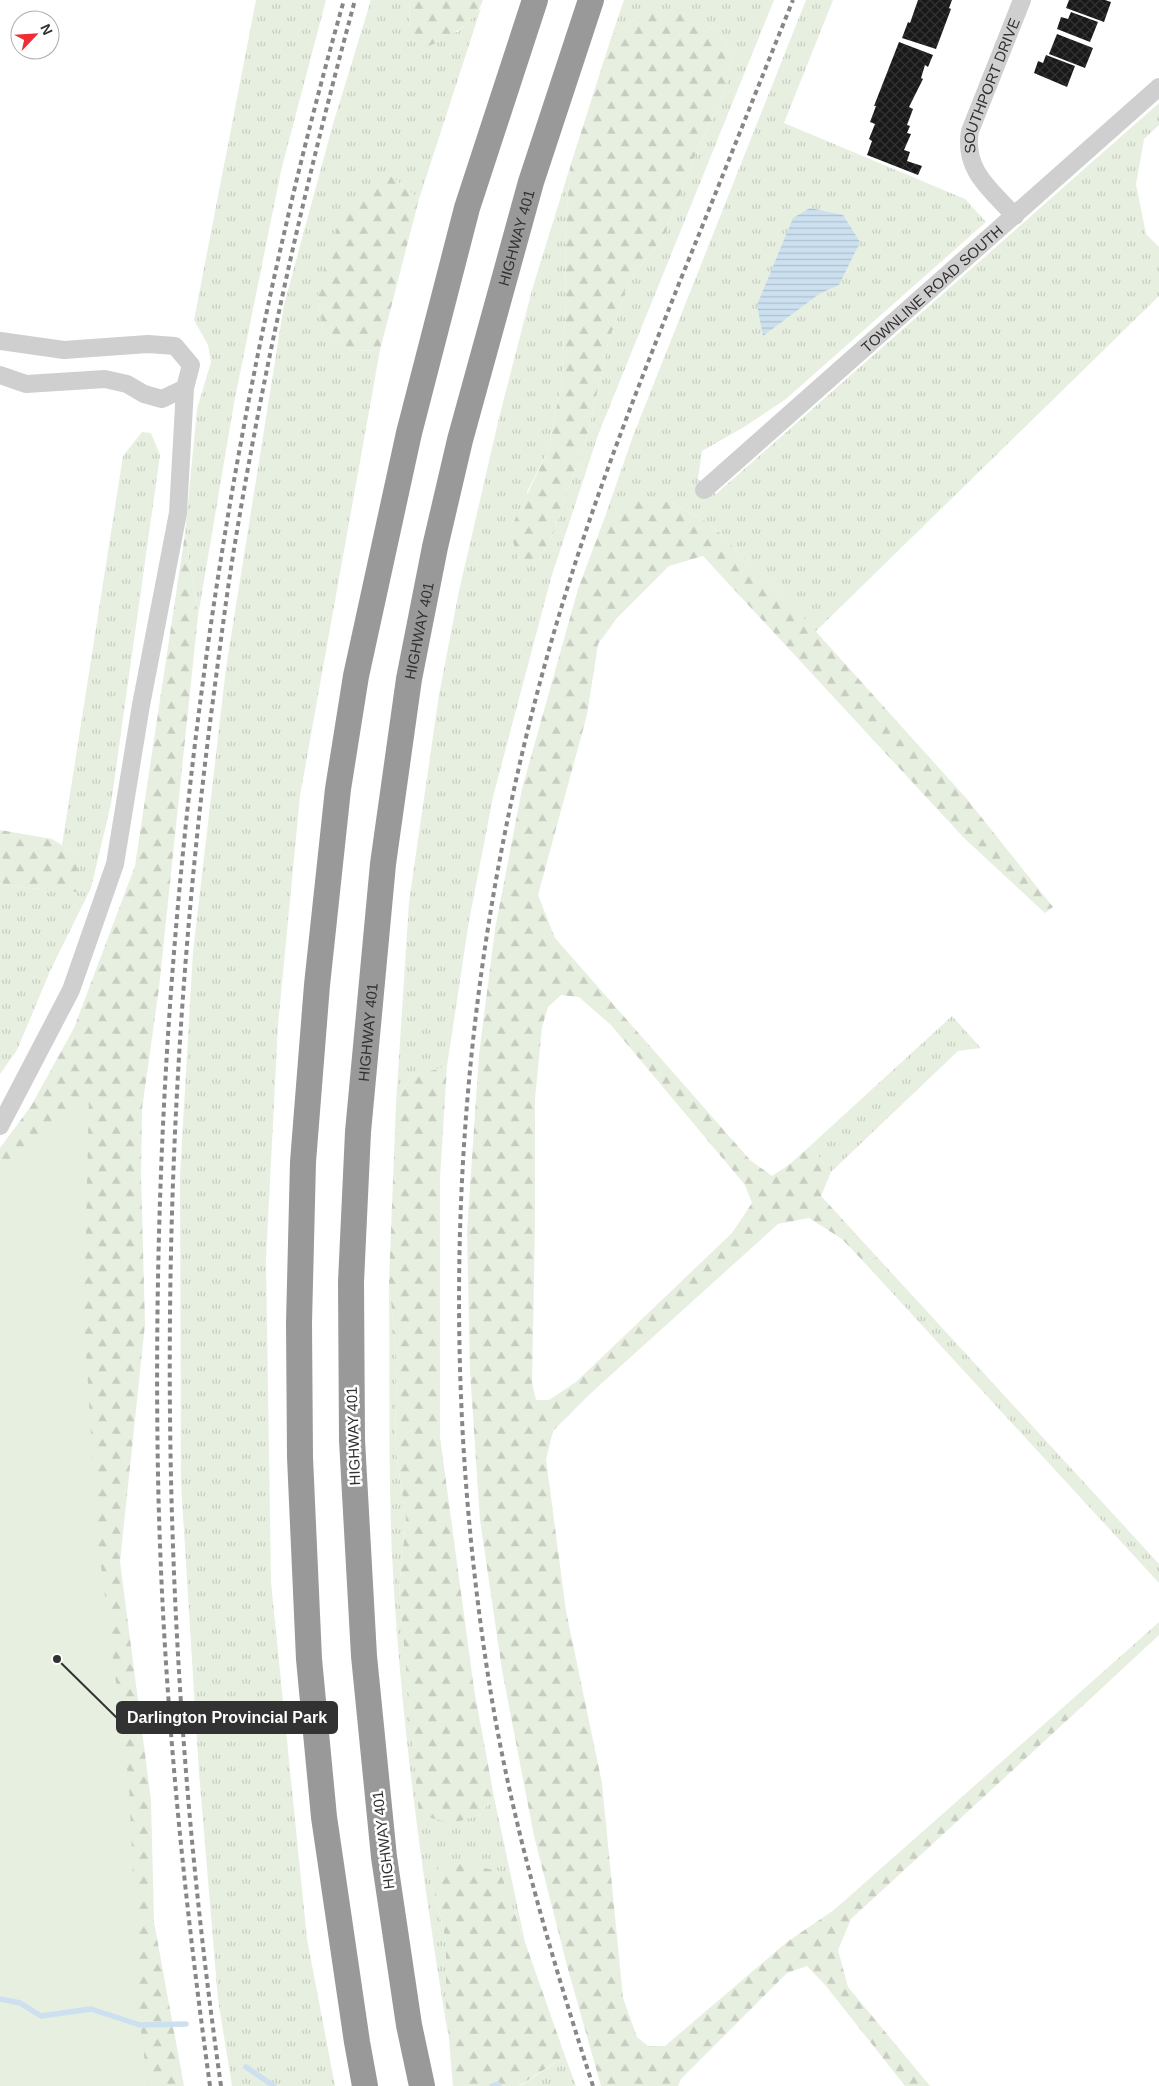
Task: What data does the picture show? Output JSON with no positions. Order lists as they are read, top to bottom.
{
  "streets": {
    "highway": ["HIGHWAY 401"],
    "street": ["SOUTHPORT DRIVE", "TOWNLINE ROAD SOUTH"]
  },
  "crossings": [
    ["SOUTHPORT DRIVE", "TOWNLINE ROAD SOUTH"]
  ],
  "places": ["Darlington Provincial Park"],
  "north": "top right"
}
